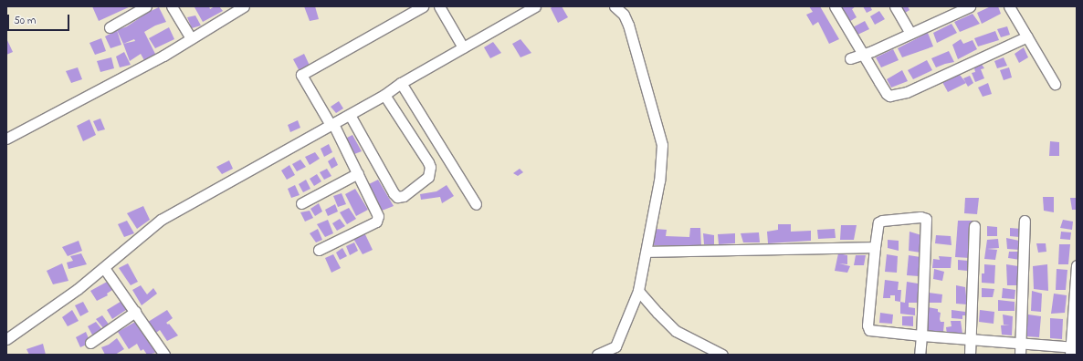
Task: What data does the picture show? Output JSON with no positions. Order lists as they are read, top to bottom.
{
  "scale_bar": "50 m"
}
